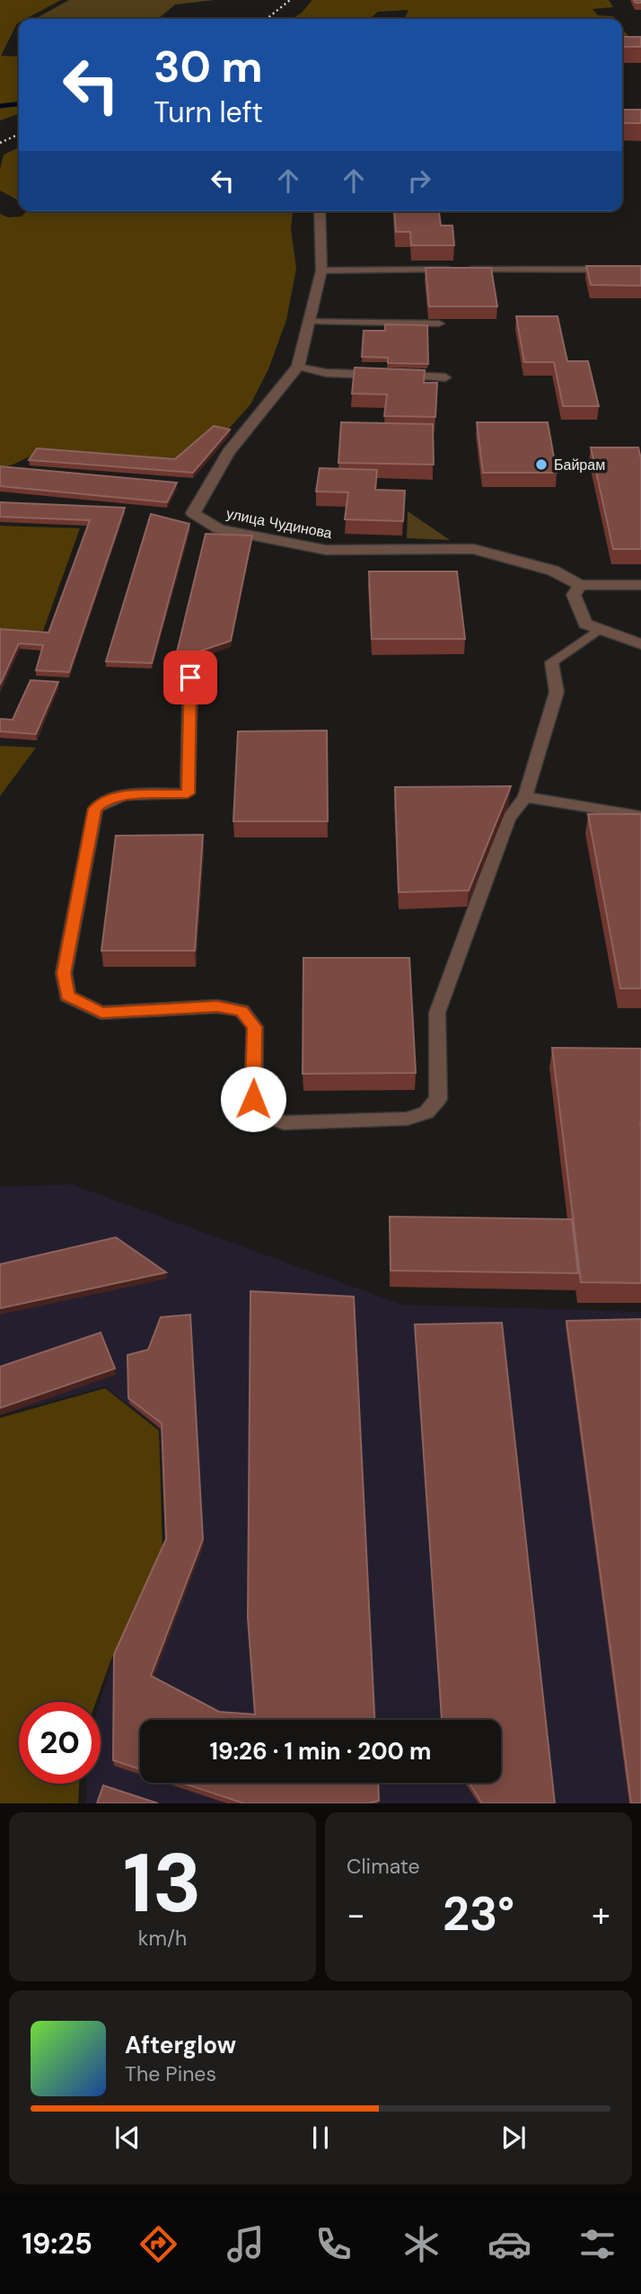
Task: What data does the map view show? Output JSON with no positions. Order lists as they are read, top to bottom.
{
  "streets": {
    "street": ["улица Чудинова"]
  },
  "places": ["Байрам"],
  "page": {
    "turn": ["30 m", "Turn left"],
    "limit": "20",
    "trip": "19:26 · 1 min · 200 m",
    "tile": [
      ["13", "km/h"],
      "Climate"
    ],
    "heat": ["−", "23°", "+"],
    "song": ["Afterglow", "The Pines"],
    "tabs": "19:25"
  }
}
